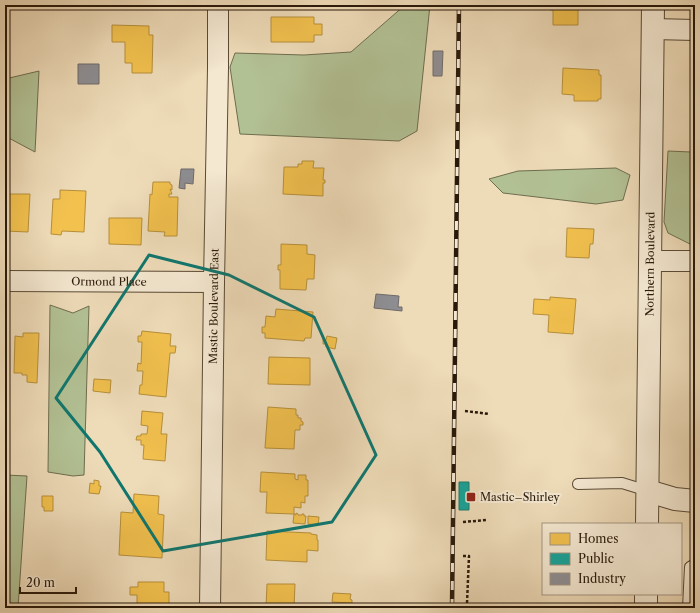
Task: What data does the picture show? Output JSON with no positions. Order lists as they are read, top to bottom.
{
  "streets": {
    "street": ["Northern Boulevard", "Ormond Place", "Mastic Boulevard East"]
  },
  "crossings": [
    ["Ormond Place", "Mastic Boulevard East"]
  ],
  "places": {
    "transit": ["Mastic–Shirley"]
  },
  "legend": ["Homes", "Public", "Industry"],
  "scale_bar": "20 m"
}
